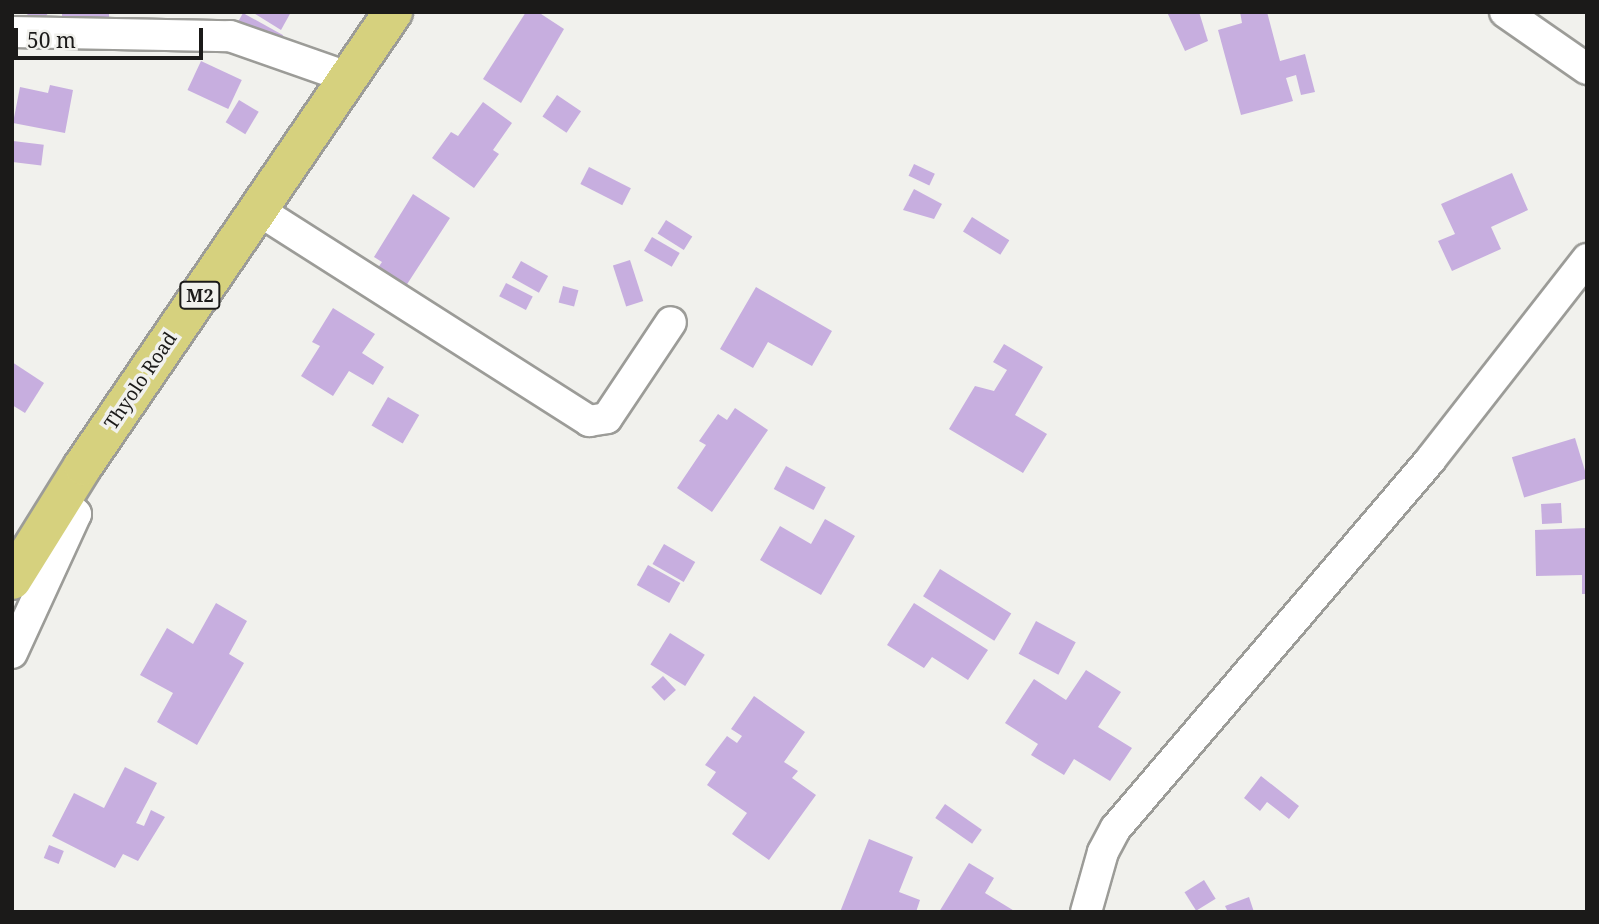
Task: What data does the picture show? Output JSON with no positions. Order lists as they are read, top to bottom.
{
  "streets": {
    "highway": ["M2", "Thyolo Road"]
  },
  "scale_bar": "50 m"
}
